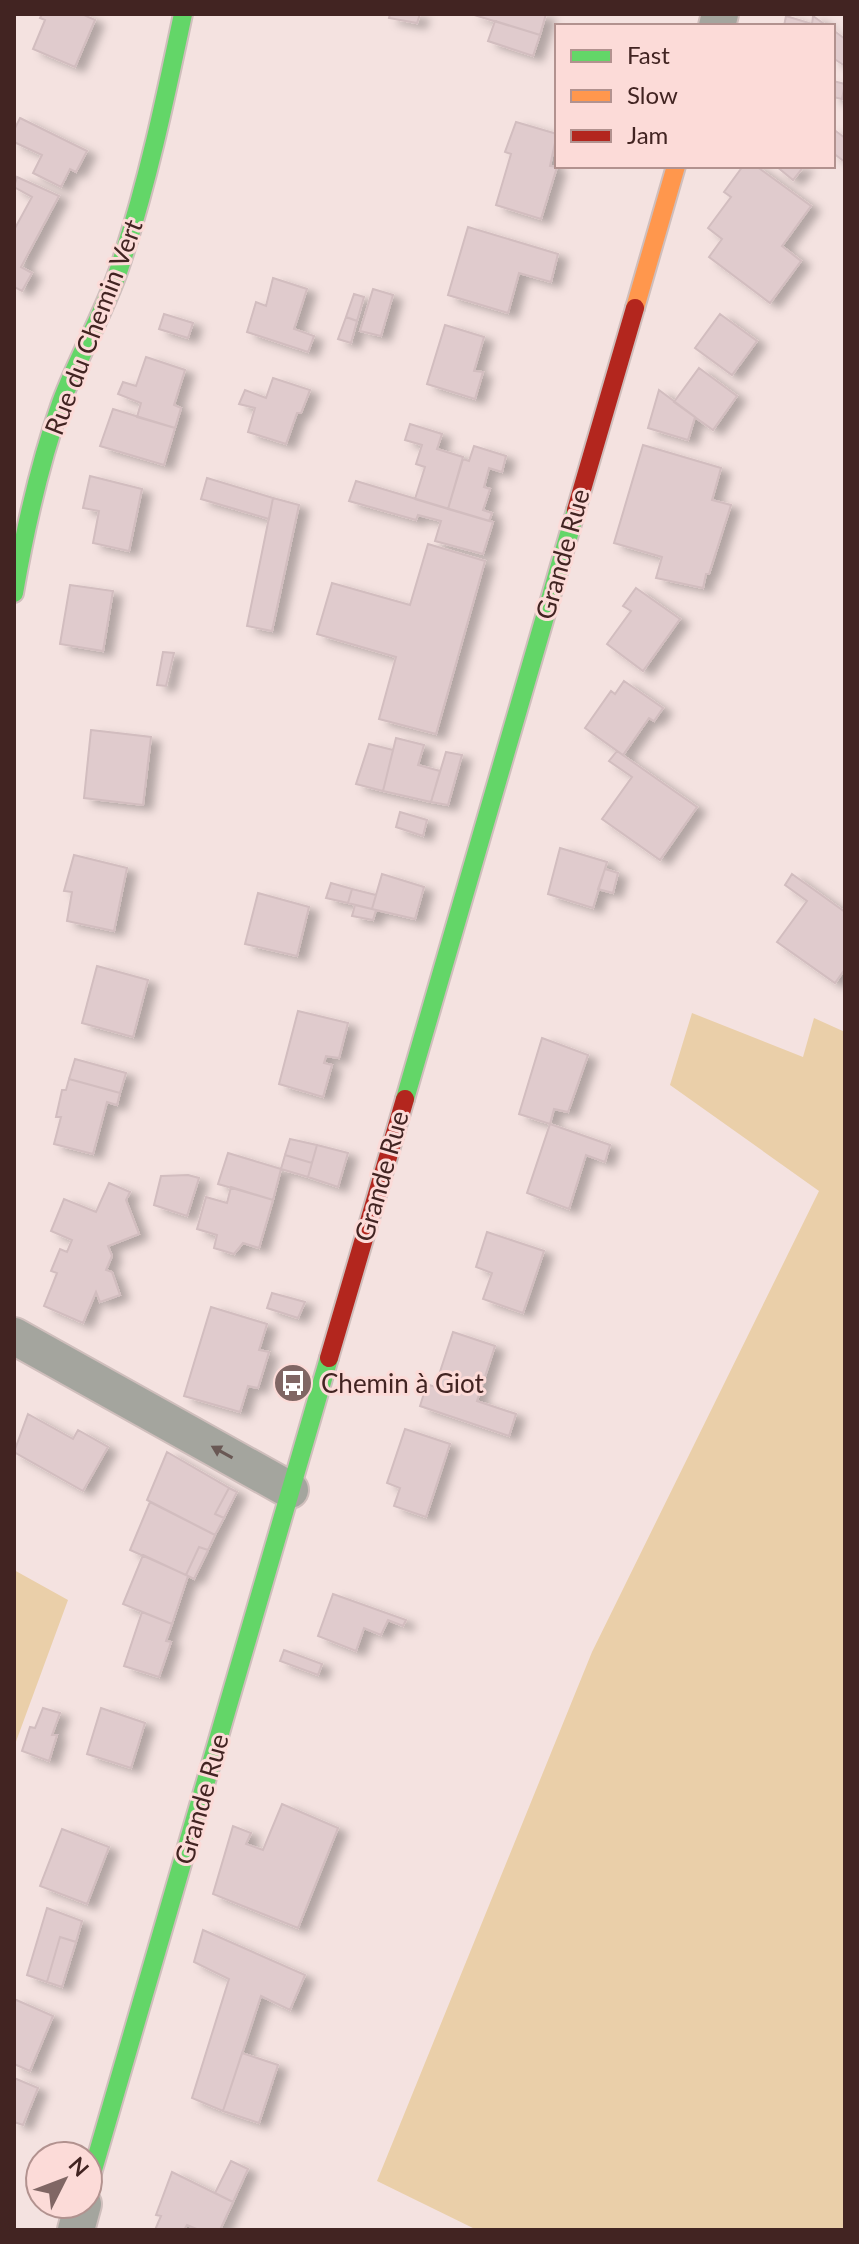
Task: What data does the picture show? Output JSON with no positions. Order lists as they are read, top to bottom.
{
  "streets": {
    "street": ["Rue du Chemin Vert", "Grande Rue"]
  },
  "places": {
    "bus stop": ["Chemin à Giot"]
  },
  "legend": ["Fast", "Slow", "Jam"],
  "north": "top right"
}
